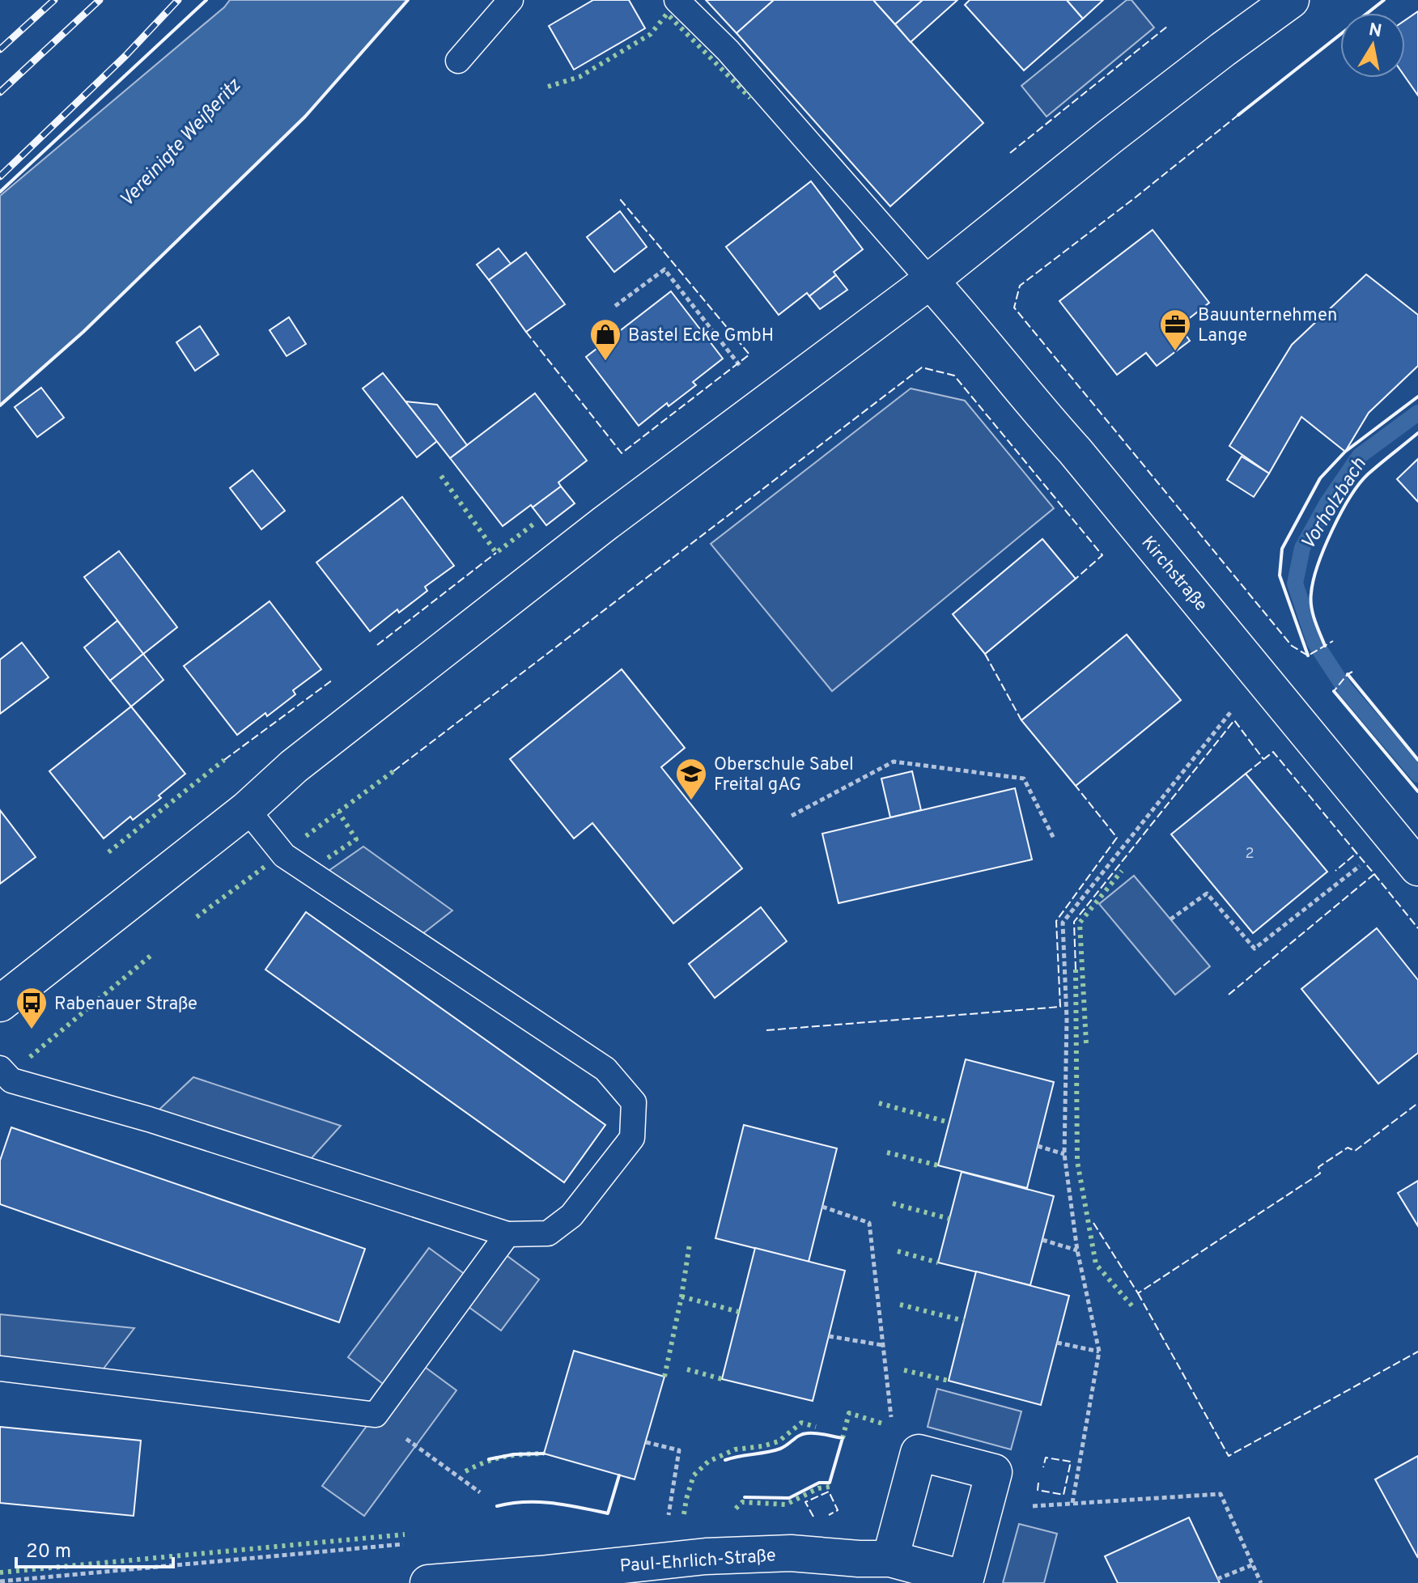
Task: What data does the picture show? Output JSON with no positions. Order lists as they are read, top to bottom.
{
  "streets": {
    "main road": ["Kirchstraße", "Paul-Ehrlich-Straße"]
  },
  "water": ["Vereinigte Weißeritz", "Vorholzbach"],
  "places": {
    "office": ["Bauunternehmen Lange"],
    "shop": ["Bastel Ecke GmbH"],
    "school or university": ["Oberschule Sabel Freital gAG"],
    "bus stop": ["Rabenauer Straße"]
  },
  "house_numbers": ["2"],
  "scale_bar": "20 m",
  "north": "top"
}
